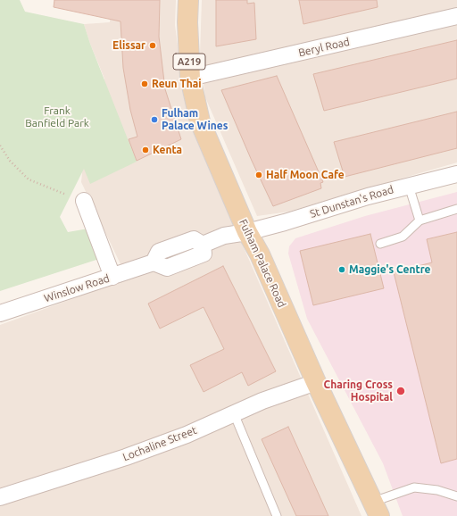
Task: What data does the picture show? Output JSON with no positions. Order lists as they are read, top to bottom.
{
  "streets": {
    "main road": ["A219", "Fulham Palace Road"],
    "street": [
      "Beryl Road",
      "St Dunstan's Road",
      "Winslow Road",
      "Lochaline Street"
    ]
  },
  "crossings": [
    ["Beryl Road", "Fulham Palace Road"],
    ["St Dunstan's Road", "Fulham Palace Road"],
    ["St Dunstan's Road", "Winslow Road"],
    ["Fulham Palace Road", "Winslow Road"],
    ["Fulham Palace Road", "Lochaline Street"]
  ],
  "parks": ["Frank Banfield Park"],
  "places": [
    "Elissar",
    "Reun Thai",
    "Fulham Palace Wines",
    "Kenta",
    "Half Moon Cafe",
    "Maggie's Centre",
    "Charing Cross Hospital"
  ]
}
